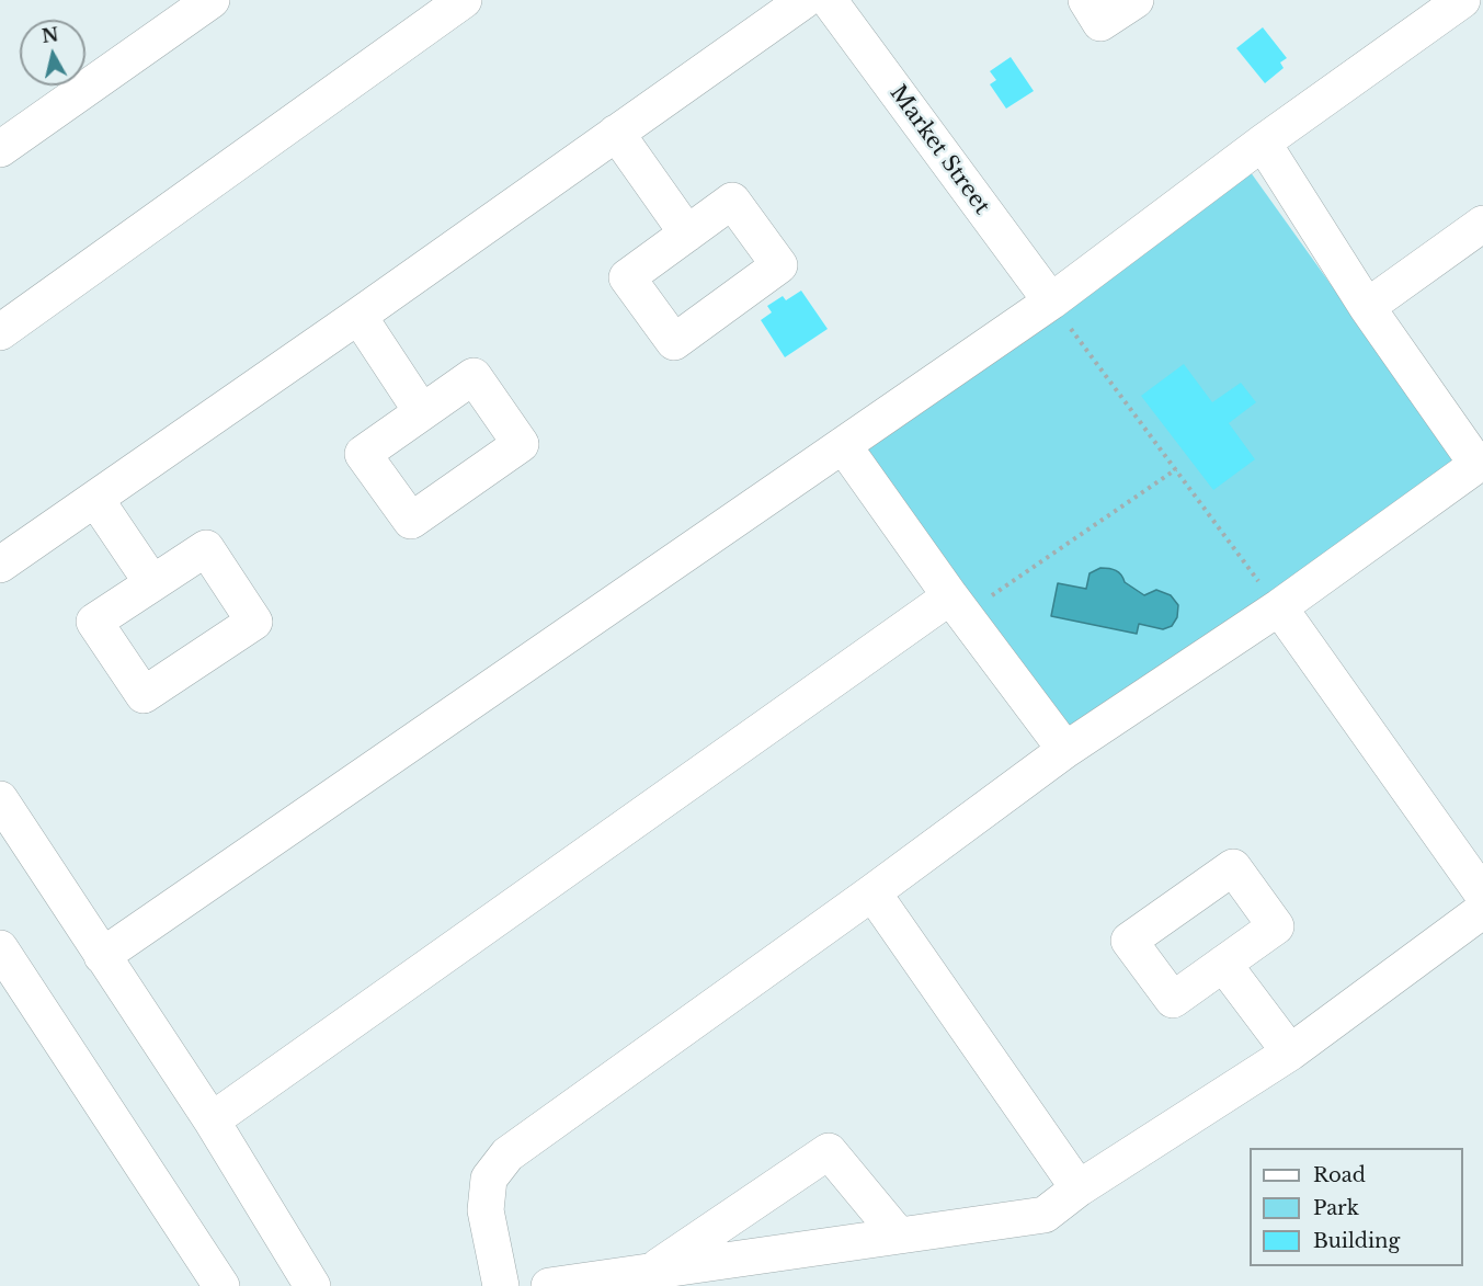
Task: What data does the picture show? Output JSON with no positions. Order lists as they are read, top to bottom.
{
  "streets": {
    "street": ["Market Street"]
  },
  "legend": ["Road", "Park", "Building"],
  "north": "top"
}
